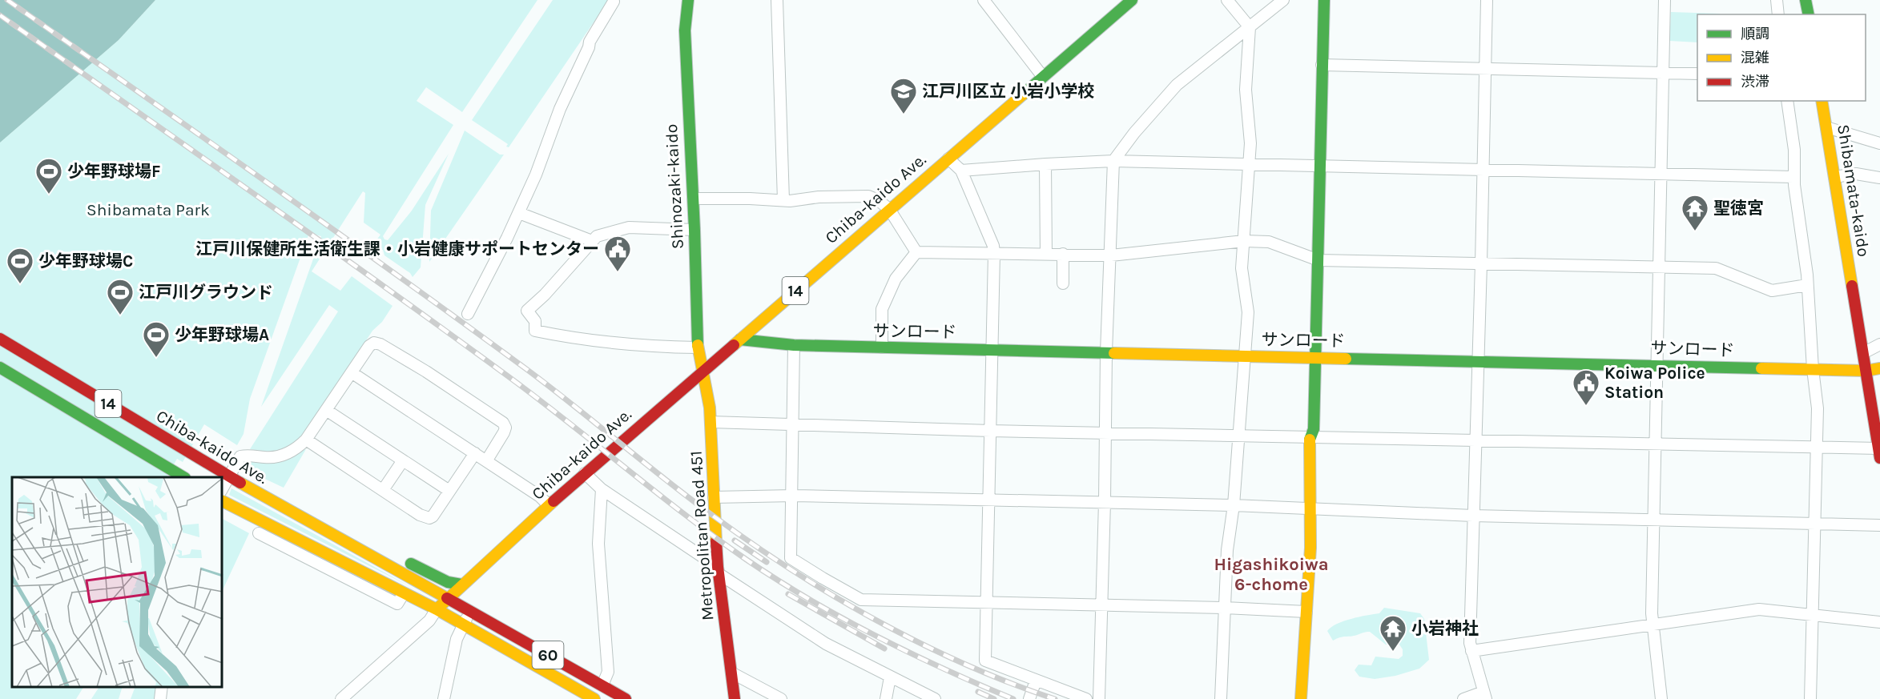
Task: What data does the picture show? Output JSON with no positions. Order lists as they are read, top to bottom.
{
  "streets": {
    "main road": [
      "Shinozaki-kaido",
      "Shibamata-kaido",
      "Chiba-kaido Ave.",
      "14",
      "サンロード",
      "Metropolitan Road 451",
      "60"
    ]
  },
  "crossings": [
    ["Shinozaki-kaido", "Chiba-kaido Ave."],
    ["Shinozaki-kaido", "Metropolitan Road 451"],
    ["Shibamata-kaido", "サンロード"],
    ["Chiba-kaido Ave.", "14"],
    ["Chiba-kaido Ave.", "サンロード"],
    ["Chiba-kaido Ave.", "Metropolitan Road 451"],
    ["Chiba-kaido Ave.", "60"],
    ["14", "60"]
  ],
  "districts": ["Higashikoiwa 6-chome"],
  "parks": ["Shibamata Park"],
  "places": {
    "school or university": ["江戸川区立 小岩小学校"],
    "sports": [
      "少年野球場F",
      "少年野球場C",
      "江戸川グラウンド",
      "少年野球場A"
    ],
    "temple": ["聖徳宮", "小岩神社"],
    "public building": ["江戸川保健所生活衛生課・小岩健康サポートセンター", "Koiwa Police Station"]
  },
  "legend": ["順調", "混雑", "渋滞"]
}
